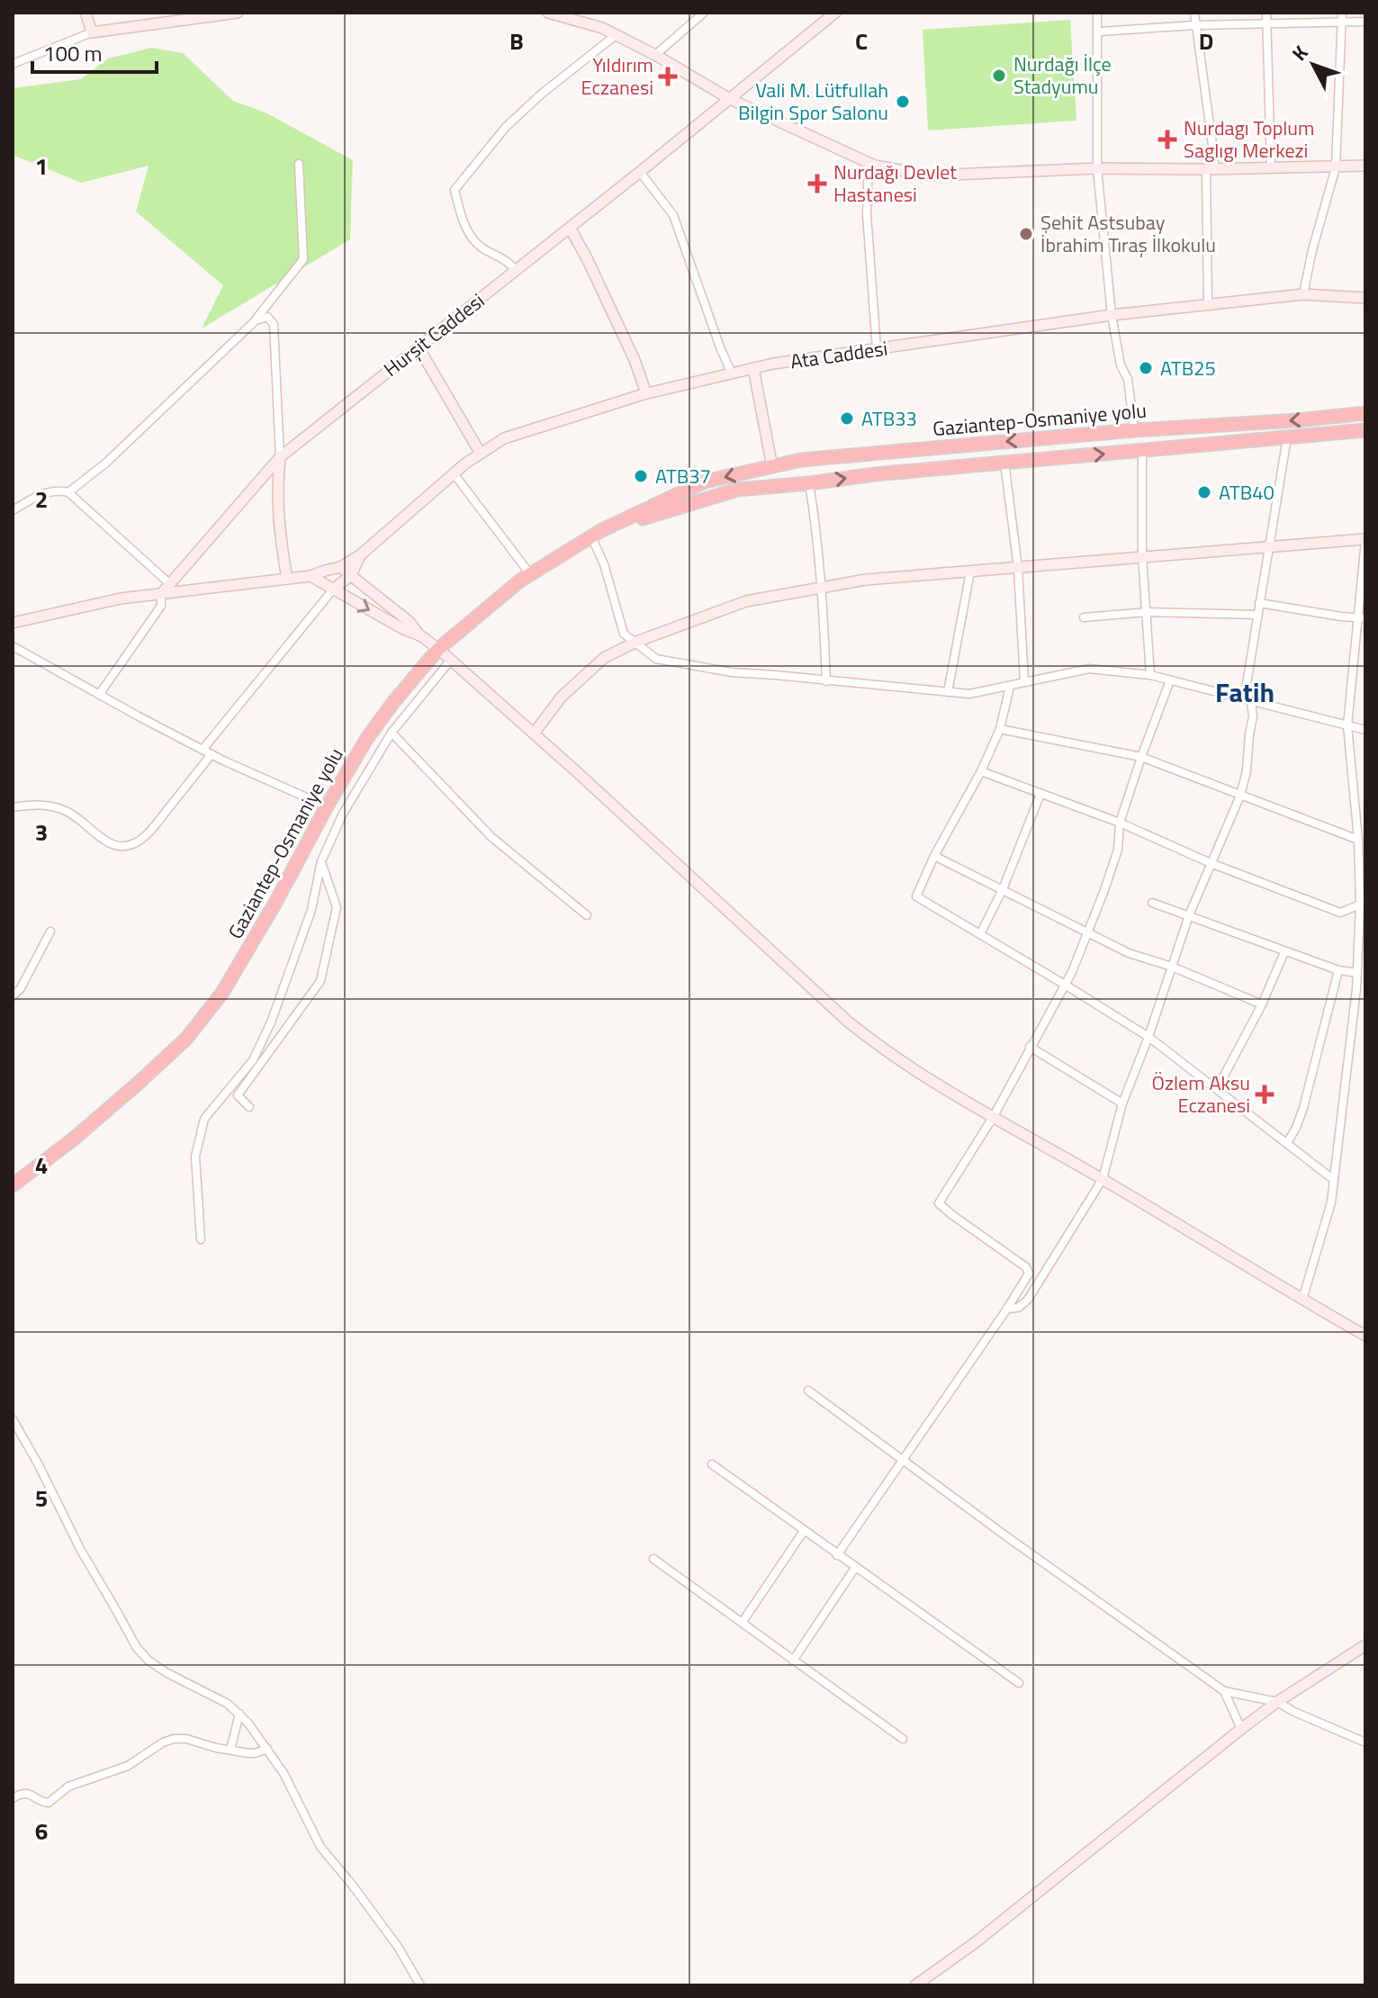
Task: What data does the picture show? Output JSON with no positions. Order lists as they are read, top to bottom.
{
  "streets": {
    "highway": ["Gaziantep-Osmaniye yolu"],
    "street": ["Hurşit Caddesi", "Ata Caddesi"]
  },
  "districts": ["Fatih"],
  "places": {
    "other": [
      "Nurdağı İlçe Stadyumu",
      "Vali M. Lütfullah Bilgin Spor Salonu",
      "Şehit Astsubay İbrahim Tıraş İlkokulu",
      "ATB25",
      "ATB33",
      "ATB37",
      "ATB40"
    ],
    "health": [
      "Yıldırım Eczanesi",
      "Nurdagı Toplum Saglıgı Merkezi",
      "Nurdağı Devlet Hastanesi",
      "Özlem Aksu Eczanesi"
    ]
  },
  "scale_bar": "100 m",
  "north": "top left",
  "grid": {
    "columns": ["B", "C", "D"],
    "rows": [
      "1",
      "2",
      "3",
      "4",
      "5",
      "6"
    ]
  }
}
